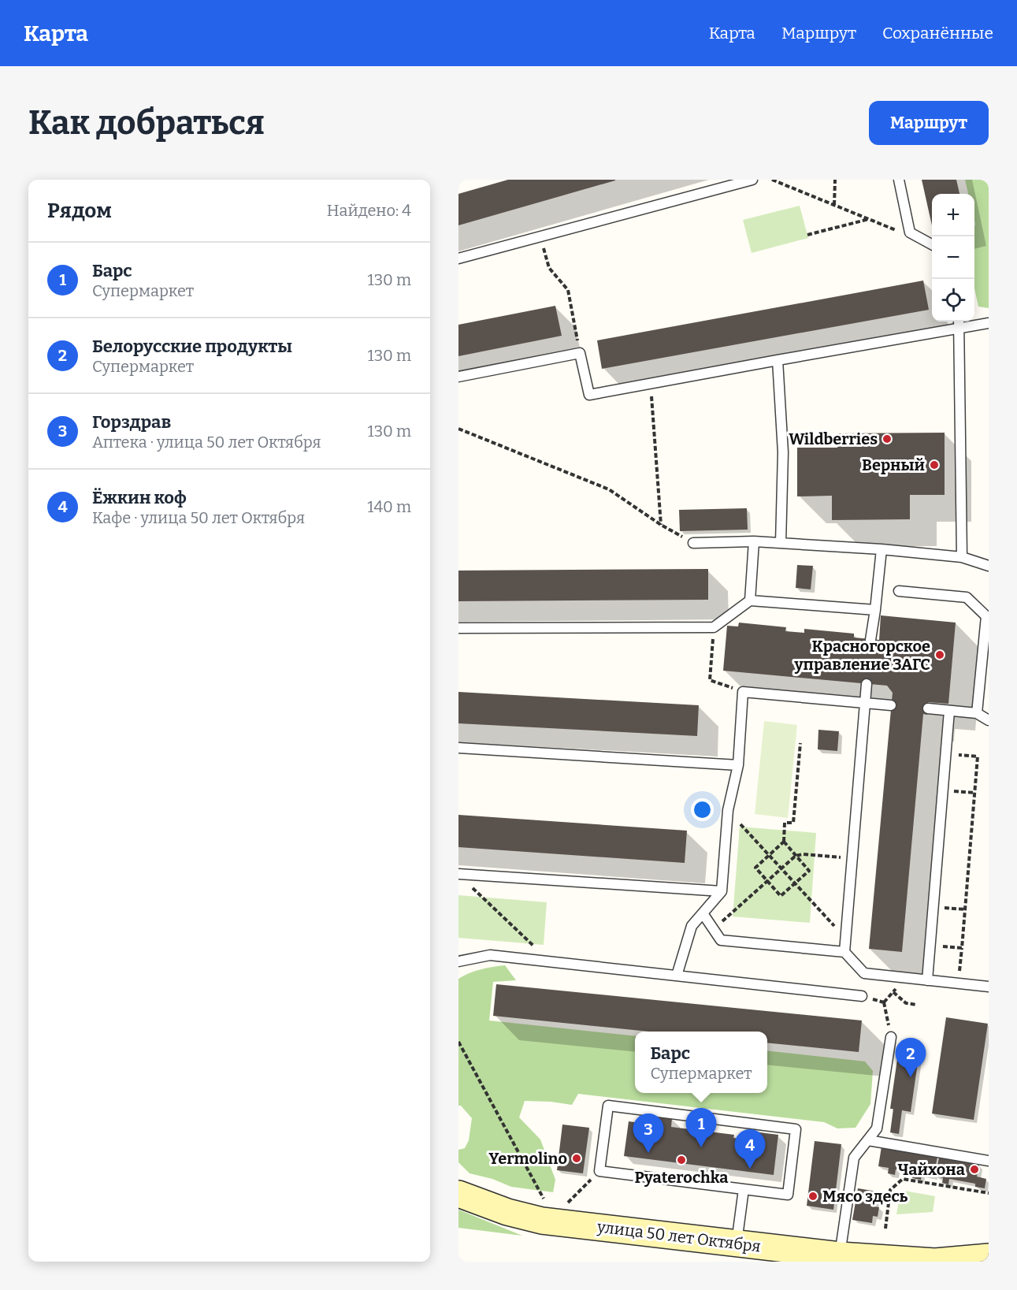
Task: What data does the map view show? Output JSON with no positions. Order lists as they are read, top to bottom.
{
  "streets": {
    "street": ["улица 50 лет Октября"]
  },
  "places": [
    "Wildberries",
    "Верный",
    "Красногорское управление ЗАГС",
    "Yermolino",
    "Pyaterochka",
    "Чайхона",
    "Мясо здесь"
  ],
  "page": {
    "header": "Карта",
    "nav": ["Карта", "Маршрут", "Сохранённые"],
    "buttons": "Маршрут",
    "title": "Как добраться",
    "heading": ["Рядом", "Найдено: 4"],
    "map_buttons": ["+", "−"],
    "list": [
      {
        "mark": "1",
        "name": "Барс",
        "note": "Супермаркет",
        "value": "130 m"
      },
      {
        "mark": "2",
        "name": "Белорусские продукты",
        "note": "Супермаркет",
        "value": "130 m"
      },
      {
        "mark": "3",
        "name": "Горздрав",
        "note": "Аптека · улица 50 лет Октября",
        "value": "130 m"
      },
      {
        "mark": "4",
        "name": "Ёжкин коф",
        "note": "Кафе · улица 50 лет Октября",
        "value": "140 m"
      }
    ],
    "popup": ["Барс", "Супермаркет"],
    "pins": [
      "2",
      "1",
      "3",
      "4"
    ]
  }
}
